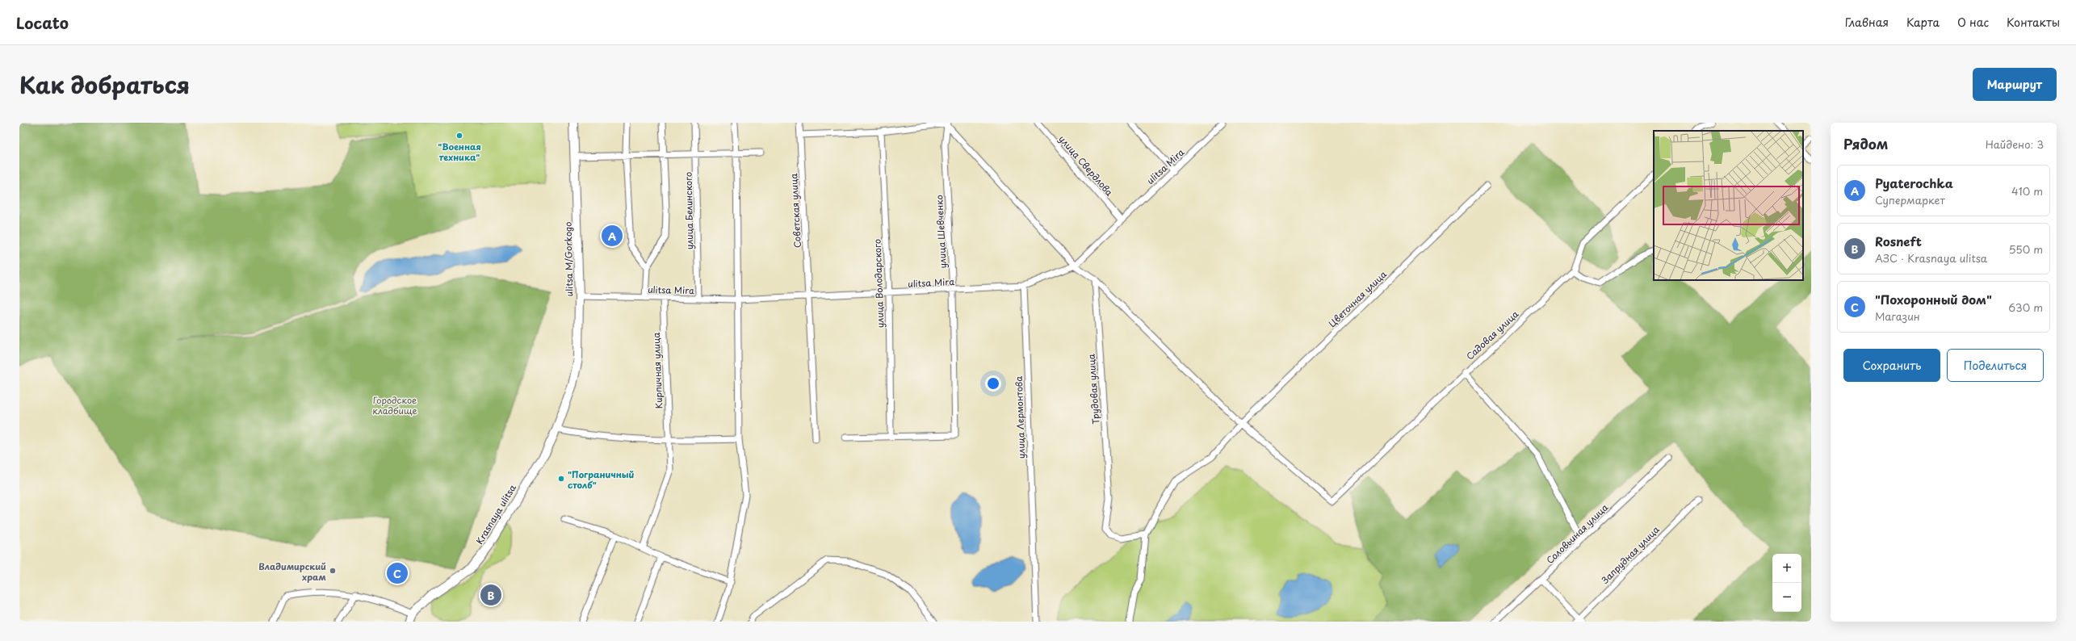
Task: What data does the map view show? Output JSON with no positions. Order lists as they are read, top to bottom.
{
  "streets": {
    "main road": ["ulitsa M/Gorkogo", "Krasnaya ulitsa"],
    "street": [
      "улица Свердлова",
      "ulitsa Mira",
      "улица Белинского",
      "Советская улица",
      "улица Шевченко",
      "улица Володарского",
      "Цветочная улица",
      "Садовая улица",
      "Кирпичная улица",
      "Трудовая улица",
      "улица Лермонтова",
      "Соловьиная улица",
      "Запрудная улица"
    ]
  },
  "crossings": [
    ["улица Свердлова", "ulitsa Mira"],
    ["ulitsa Mira", "улица Белинского"],
    ["ulitsa Mira", "Советская улица"],
    ["ulitsa Mira", "улица Шевченко"],
    ["ulitsa Mira", "ulitsa M/Gorkogo"],
    ["ulitsa Mira", "улица Володарского"],
    ["ulitsa Mira", "Кирпичная улица"],
    ["ulitsa Mira", "улица Лермонтова"],
    ["улица Шевченко", "улица Володарского"],
    ["ulitsa M/Gorkogo", "Krasnaya ulitsa"],
    ["Цветочная улица", "Садовая улица"],
    ["Цветочная улица", "Трудовая улица"]
  ],
  "parks": ["Городское кладбище"],
  "places": ["\"Военная техника\"", "\"Пограничный столб\"", "Владимирский храм"],
  "page": {
    "header": "Locato",
    "nav": [
      "Главная",
      "Карта",
      "О нас",
      "Контакты"
    ],
    "title": "Как добраться",
    "buttons": [
      "Маршрут",
      ["Сохранить", "Поделиться"]
    ],
    "heading": ["Рядом", "Найдено: 3"],
    "list": [
      {
        "mark": "A",
        "name": "Pyaterochka",
        "note": "Супермаркет",
        "value": "410 m"
      },
      {
        "mark": "B",
        "name": "Rosneft",
        "note": "АЗС · Krasnaya ulitsa",
        "value": "550 m"
      },
      {
        "mark": "C",
        "name": "\"Похоронный дом\"",
        "note": "Магазин",
        "value": "630 m"
      }
    ],
    "pins": ["A", "C", "B"],
    "map_buttons": ["+", "−"]
  }
}
